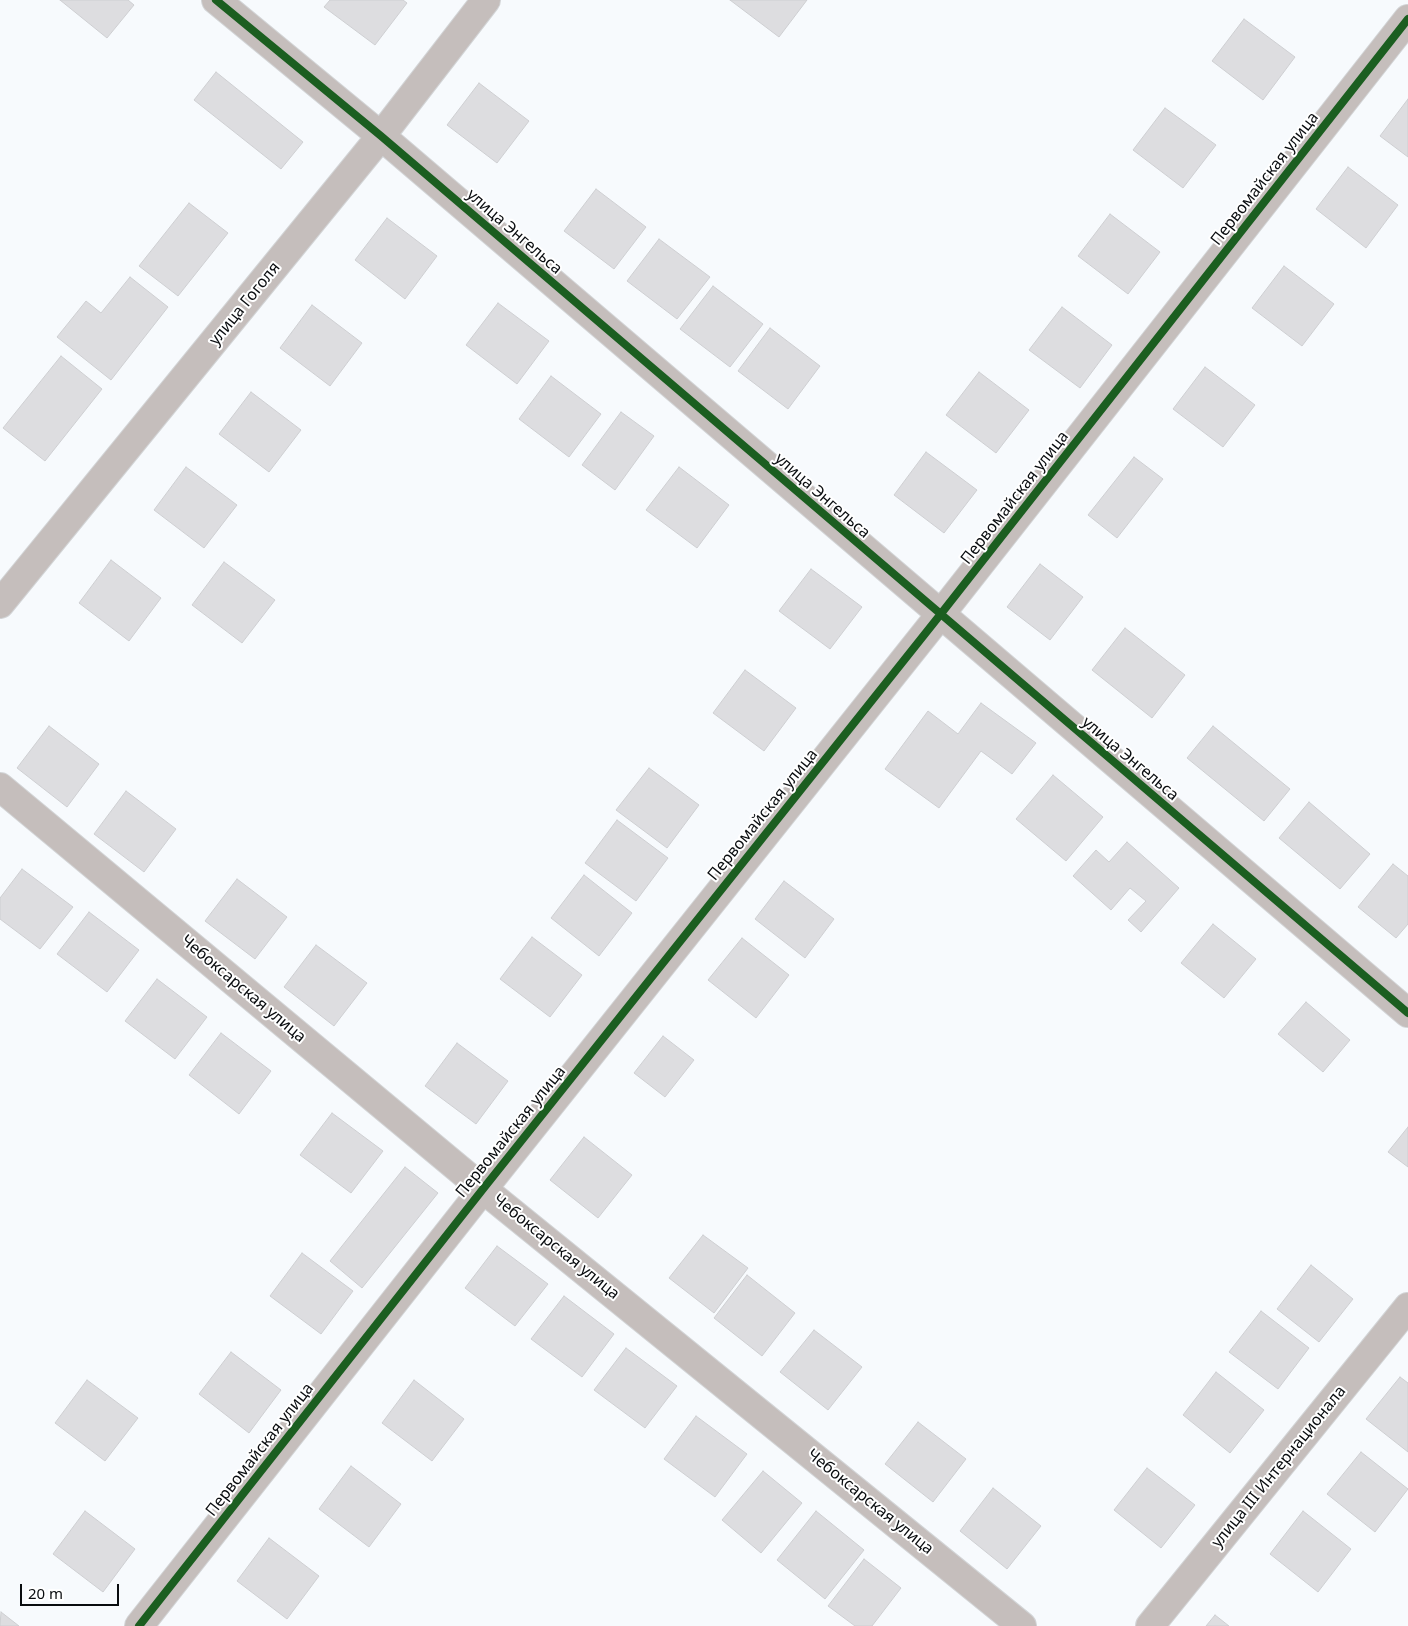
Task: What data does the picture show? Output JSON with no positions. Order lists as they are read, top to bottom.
{
  "streets": {
    "street": [
      "Первомайская улица",
      "улица Энгельса",
      "улица Гоголя",
      "Чебоксарская улица",
      "улица III Интернационала"
    ]
  },
  "crossings": [
    ["Первомайская улица", "улица Энгельса"],
    ["Первомайская улица", "Чебоксарская улица"],
    ["улица Энгельса", "улица Гоголя"]
  ],
  "scale_bar": "20 m"
}
